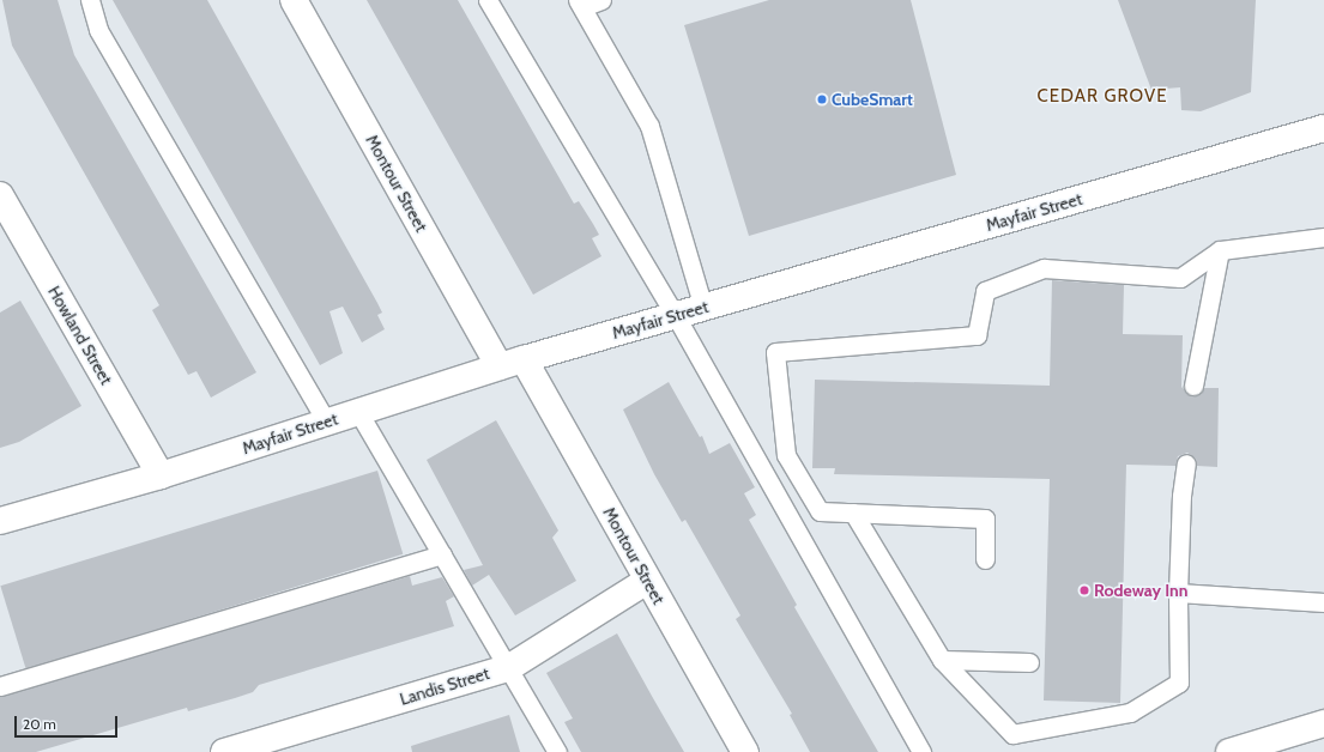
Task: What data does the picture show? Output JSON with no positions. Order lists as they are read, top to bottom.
{
  "streets": {
    "street": [
      "Montour Street",
      "Mayfair Street",
      "Howland Street",
      "Landis Street"
    ]
  },
  "crossings": [
    ["Montour Street", "Mayfair Street"],
    ["Montour Street", "Landis Street"],
    ["Mayfair Street", "Howland Street"]
  ],
  "districts": ["CEDAR GROVE"],
  "places": ["CubeSmart", "Rodeway Inn"],
  "scale_bar": "20 m"
}
